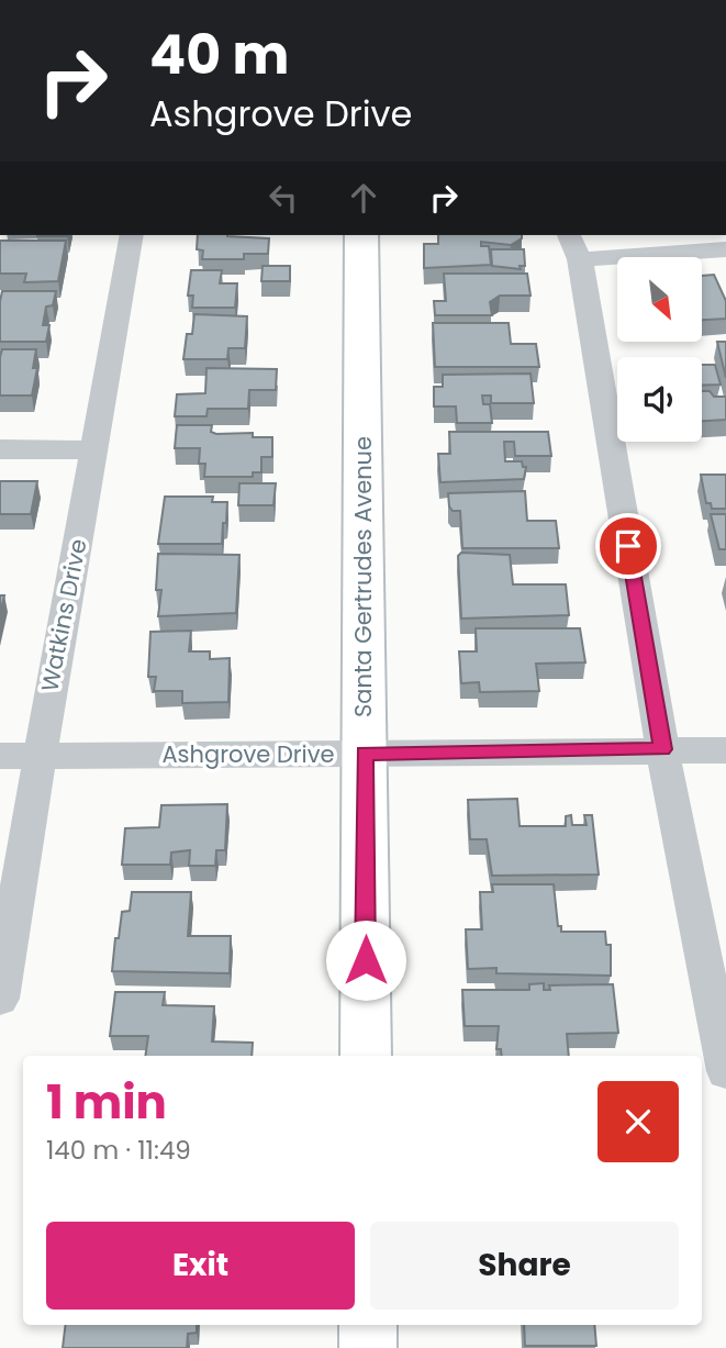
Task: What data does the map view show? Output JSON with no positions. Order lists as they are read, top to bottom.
{
  "streets": {
    "main road": ["Santa Gertrudes Avenue"],
    "street": ["Watkins Drive", "Ashgrove Drive"]
  },
  "crossings": [
    ["Santa Gertrudes Avenue", "Ashgrove Drive"],
    ["Watkins Drive", "Ashgrove Drive"]
  ],
  "north": "bottom right",
  "page": {
    "turn": ["40 m", "Ashgrove Drive"],
    "heading": ["1 min", "140 m · 11:49"],
    "buttons": ["Exit", "Share"]
  }
}
